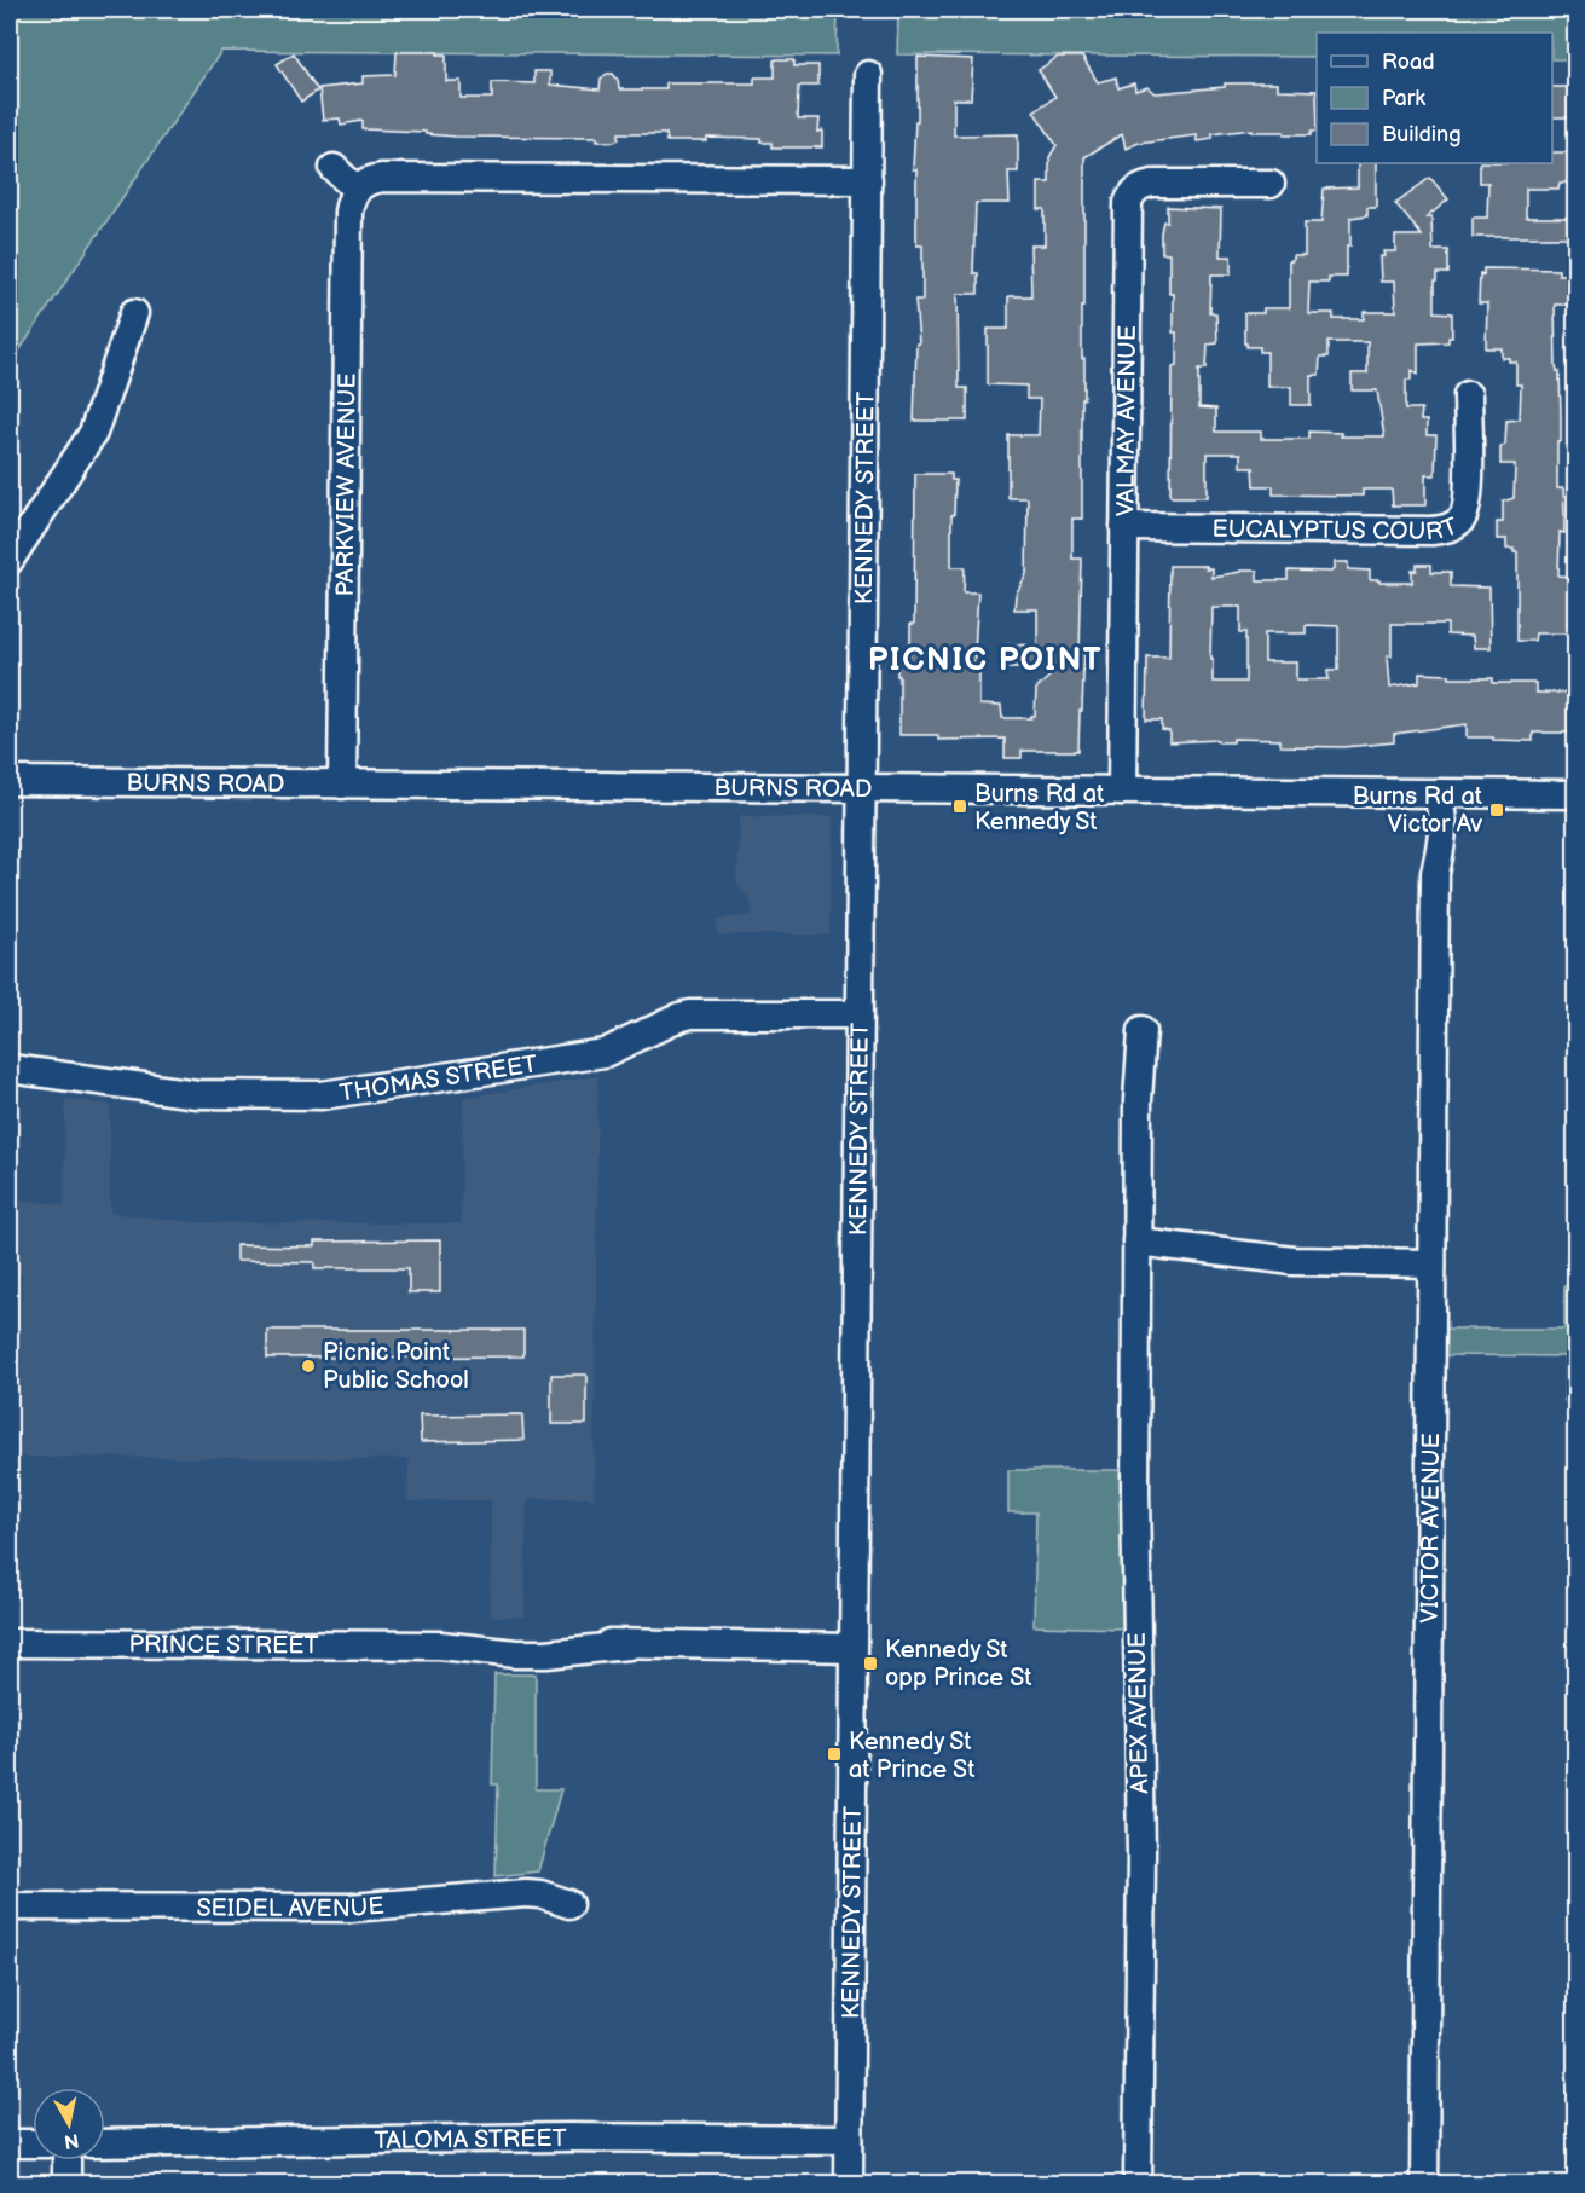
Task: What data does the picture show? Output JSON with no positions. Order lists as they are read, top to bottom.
{
  "streets": {
    "street": [
      "VALMAY AVENUE",
      "PARKVIEW AVENUE",
      "KENNEDY STREET",
      "EUCALYPTUS COURT",
      "BURNS ROAD",
      "THOMAS STREET",
      "VICTOR AVENUE",
      "PRINCE STREET",
      "APEX AVENUE",
      "SEIDEL AVENUE",
      "TALOMA STREET"
    ]
  },
  "crossings": [
    ["VALMAY AVENUE", "EUCALYPTUS COURT"],
    ["VALMAY AVENUE", "BURNS ROAD"],
    ["PARKVIEW AVENUE", "BURNS ROAD"],
    ["KENNEDY STREET", "BURNS ROAD"],
    ["KENNEDY STREET", "THOMAS STREET"],
    ["KENNEDY STREET", "PRINCE STREET"],
    ["KENNEDY STREET", "TALOMA STREET"],
    ["BURNS ROAD", "VICTOR AVENUE"]
  ],
  "districts": ["PICNIC POINT"],
  "places": {
    "transit": [
      "Burns Rd at Kennedy St",
      "Burns Rd at Victor Av",
      "Kennedy St opp Prince St",
      "Kennedy St at Prince St"
    ],
    "other": ["Picnic Point Public School"]
  },
  "legend": ["Road", "Park", "Building"],
  "north": "bottom"
}
